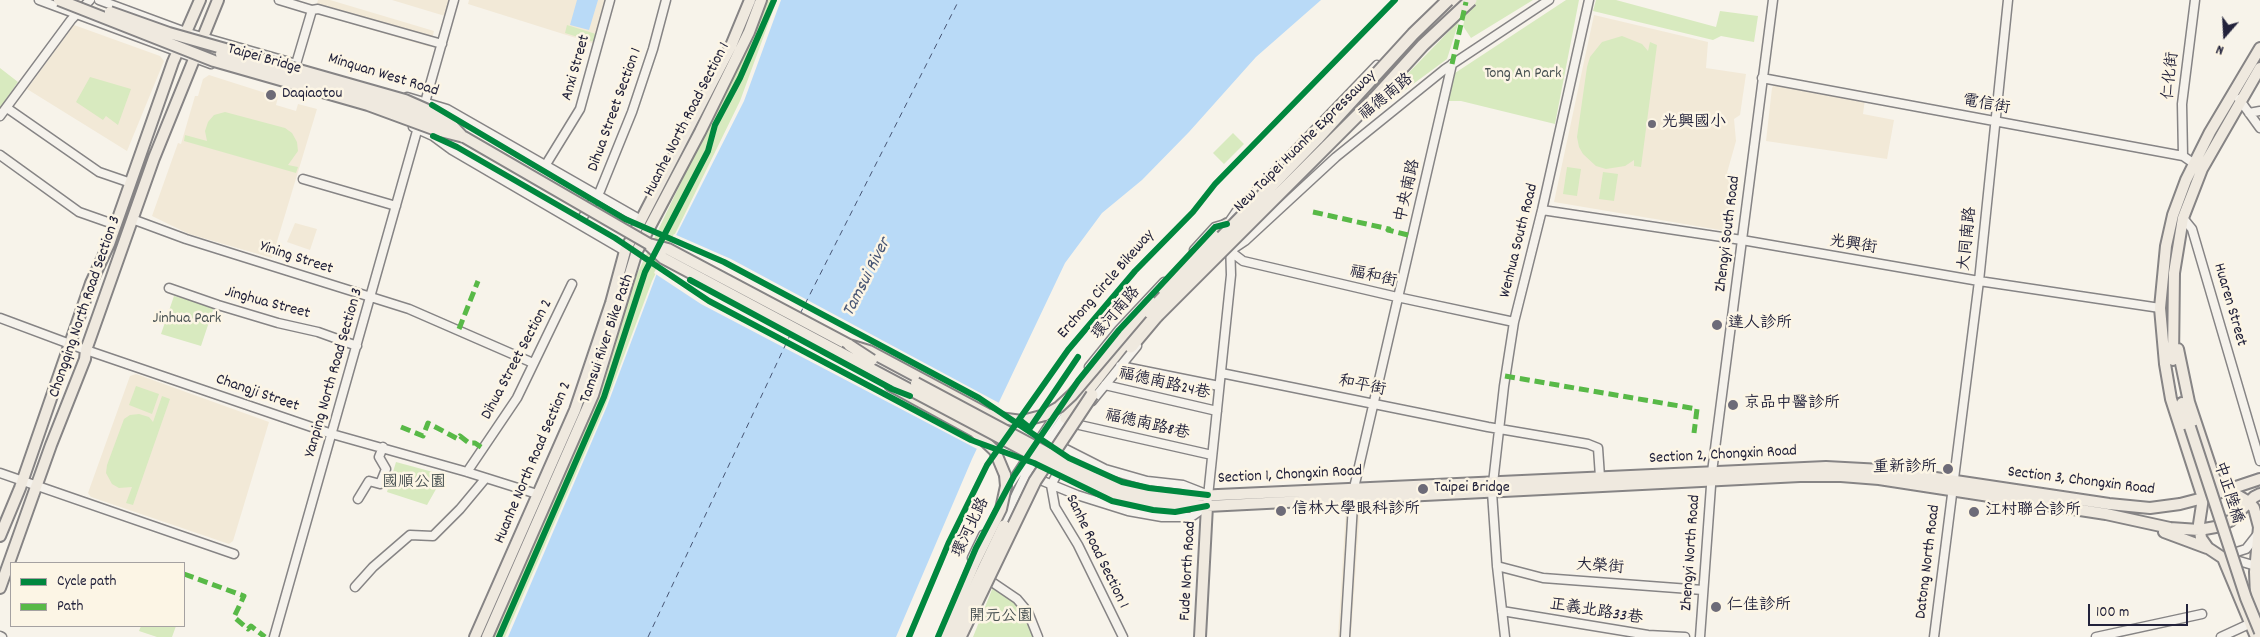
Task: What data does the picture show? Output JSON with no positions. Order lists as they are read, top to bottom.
{
  "streets": {
    "highway": ["New Taipei Huanhe Expressaway"],
    "main road": [
      "Taipei Bridge",
      "Huanhe North Road Section 1",
      "Chongqing North Road Section 3",
      "Section 2, Chongxin Road",
      "Huanhe North Road Section 2",
      "Section 1, Chongxin Road",
      "Section 3, Chongxin Road",
      "中正陸橋",
      "Fude North Road"
    ],
    "street": [
      "Anxi Street",
      "Minquan West Road",
      "仁化街",
      "福德南路",
      "電信街",
      "Dihua Street Section 1",
      "中央南路",
      "Zhengyi South Road",
      "大同南路",
      "Wenhua South Road",
      "光興街",
      "Yining Street",
      "福和街",
      "Jinghua Street",
      "Huaren Street",
      "環河南路",
      "Dihua Street Section 2",
      "Yanping North Road Section 3",
      "福德南路24巷",
      "和平街",
      "Changji Street",
      "福德南路8巷",
      "環河北路",
      "Sanhe Road Section 1",
      "Zhengyi North Road",
      "Datong North Road",
      "大榮街",
      "正義北路33巷"
    ],
    "cycle path": ["Erchong Circle Bikeway", "Tamsui River Bike Path"]
  },
  "crossings": [
    ["Anxi Street", "Minquan West Road"],
    ["Minquan West Road", "Dihua Street Section 1"],
    ["Minquan West Road", "Huanhe North Road Section 1"],
    ["Minquan West Road", "Chongqing North Road Section 3"],
    ["Minquan West Road", "Yanping North Road Section 3"],
    ["仁化街", "電信街"],
    ["福德南路", "中央南路"],
    ["福德南路", "福和街"],
    ["電信街", "Zhengyi South Road"],
    ["電信街", "大同南路"],
    ["Huanhe North Road Section 1", "Huanhe North Road Section 2"],
    ["New Taipei Huanhe Expressaway", "福德南路8巷"],
    ["New Taipei Huanhe Expressaway", "環河北路"],
    ["中央南路", "福和街"],
    ["中央南路", "和平街"],
    ["中央南路", "Section 1, Chongxin Road"],
    ["Zhengyi South Road", "光興街"],
    ["Zhengyi South Road", "Section 2, Chongxin Road"],
    ["Zhengyi South Road", "Zhengyi North Road"],
    ["大同南路", "光興街"],
    ["大同南路", "Section 2, Chongxin Road"],
    ["大同南路", "Section 3, Chongxin Road"],
    ["大同南路", "Datong North Road"],
    ["Wenhua South Road", "光興街"],
    ["Wenhua South Road", "福和街"],
    ["Wenhua South Road", "和平街"],
    ["Wenhua South Road", "Section 2, Chongxin Road"],
    ["Wenhua South Road", "Section 1, Chongxin Road"],
    ["Wenhua South Road", "大榮街"],
    ["Wenhua South Road", "正義北路33巷"],
    ["光興街", "中正陸橋"],
    ["Yining Street", "Chongqing North Road Section 3"],
    ["Yining Street", "Dihua Street Section 2"],
    ["Yining Street", "Yanping North Road Section 3"],
    ["Jinghua Street", "Yanping North Road Section 3"],
    ["Chongqing North Road Section 3", "Changji Street"],
    ["環河南路", "Section 1, Chongxin Road"],
    ["環河南路", "環河北路"],
    ["Dihua Street Section 2", "Changji Street"],
    ["Yanping North Road Section 3", "Changji Street"],
    ["和平街", "Section 2, Chongxin Road"],
    ["Changji Street", "Huanhe North Road Section 2"],
    ["Section 2, Chongxin Road", "Section 1, Chongxin Road"],
    ["Section 2, Chongxin Road", "Section 3, Chongxin Road"],
    ["Section 2, Chongxin Road", "Zhengyi North Road"],
    ["Section 2, Chongxin Road", "Datong North Road"],
    ["Section 1, Chongxin Road", "環河北路"],
    ["Section 1, Chongxin Road", "Sanhe Road Section 1"],
    ["Section 1, Chongxin Road", "Fude North Road"],
    ["Section 3, Chongxin Road", "Datong North Road"],
    ["Zhengyi North Road", "大榮街"]
  ],
  "water": ["Tamsui River"],
  "parks": [
    "Tong An Park",
    "Jinhua Park",
    "國順公園",
    "開元公園"
  ],
  "places": [
    "Daqiaotou",
    "光興國小",
    "達人診所",
    "京品中醫診所",
    "重新診所",
    "Taipei Bridge",
    "信林大學眼科診所",
    "江村聯合診所",
    "仁佳診所"
  ],
  "legend": ["Cycle path", "Path"],
  "scale_bar": "100 m",
  "north": "bottom"
}
